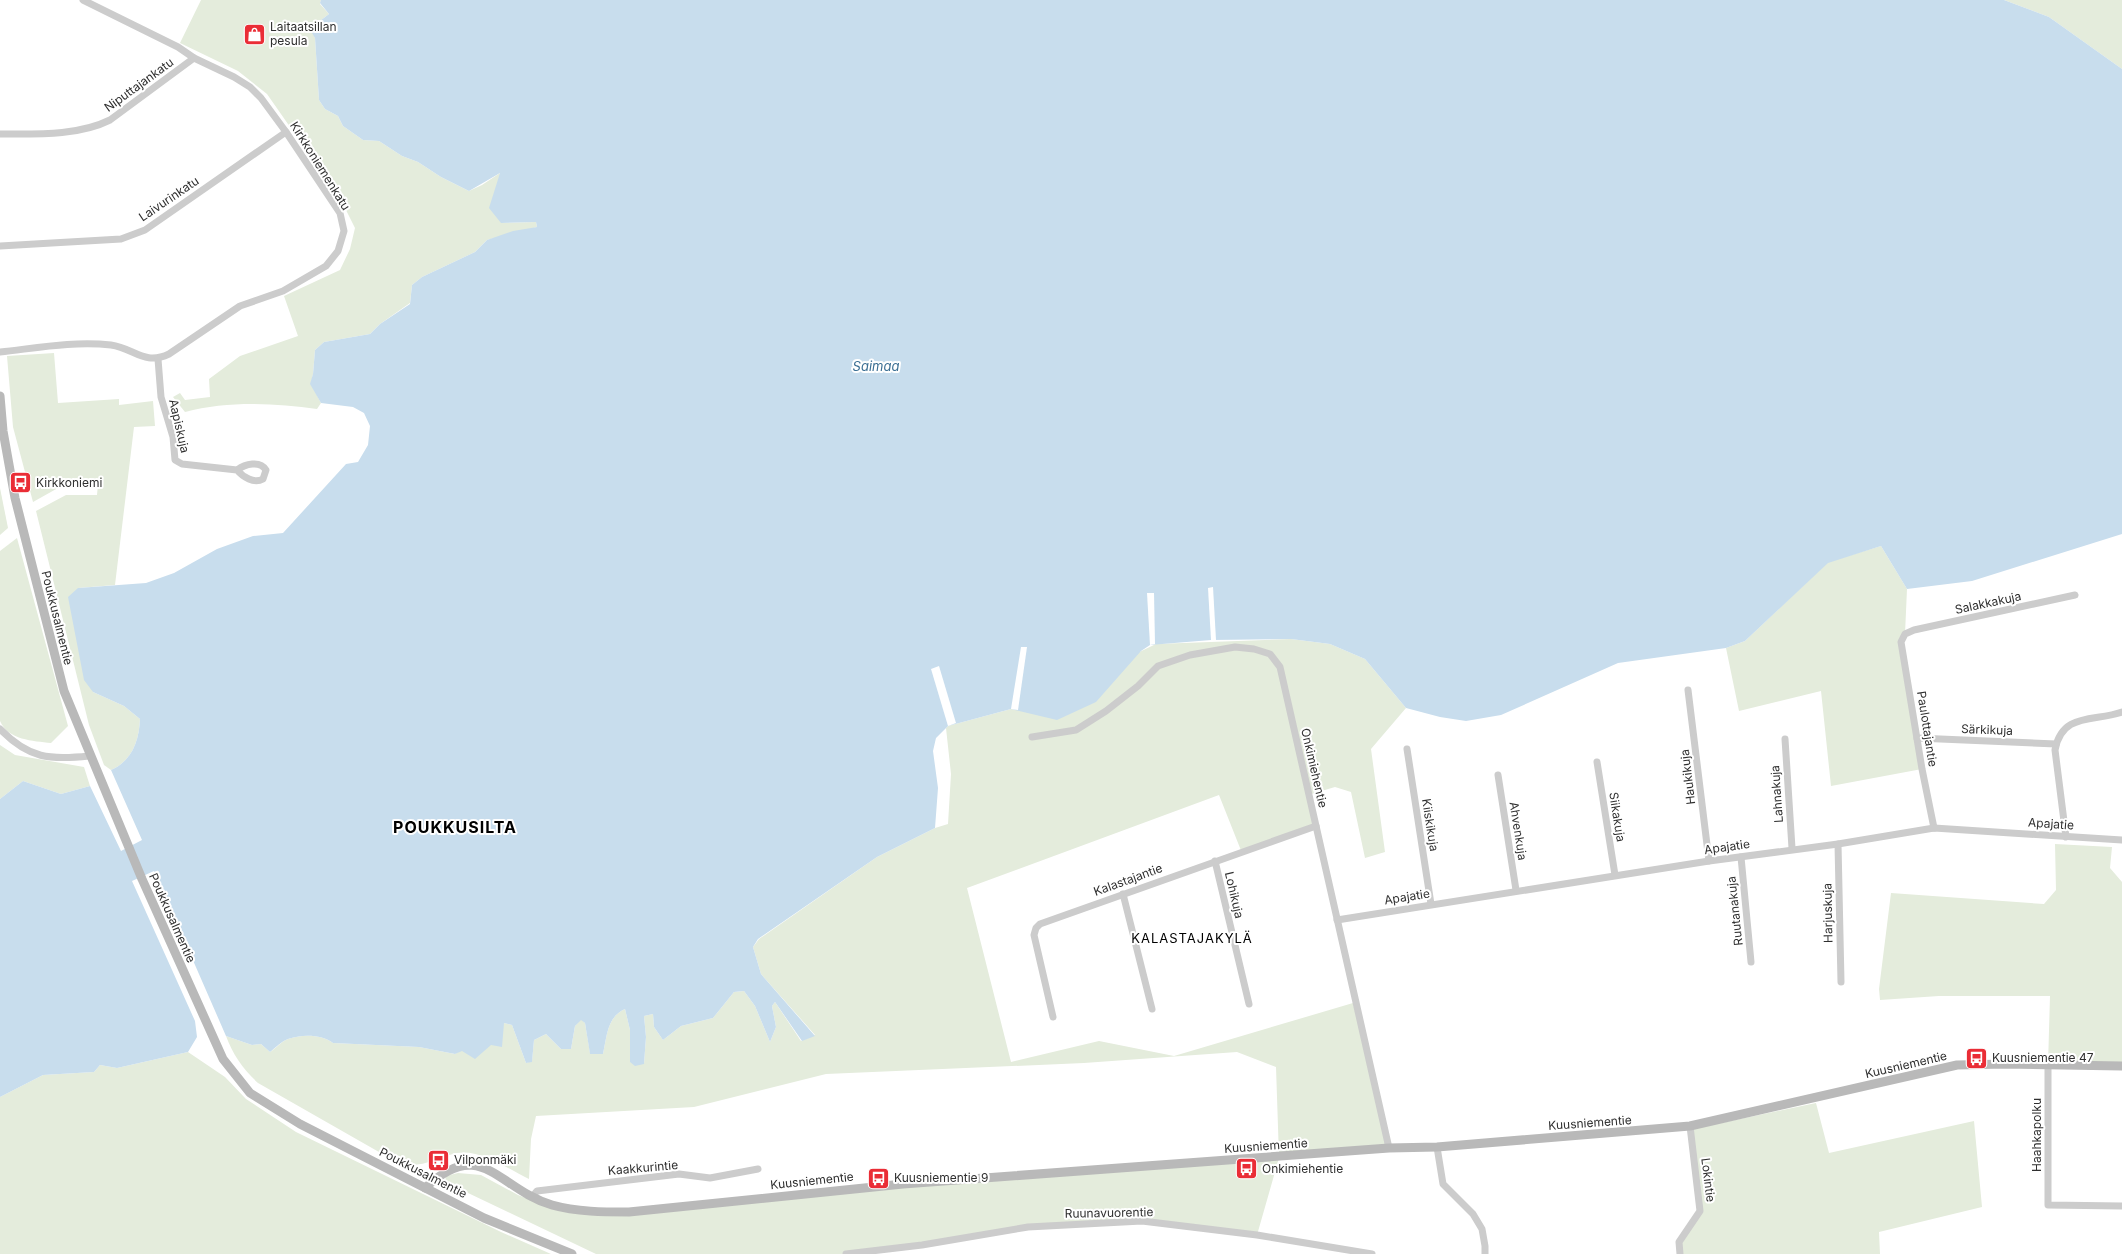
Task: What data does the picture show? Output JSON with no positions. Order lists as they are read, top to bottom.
{
  "streets": {
    "street": [
      "Niputtajankatu",
      "Kirkkoniemenkatu",
      "Laivurinkatu",
      "Aapiskuja",
      "Salakkakuja",
      "Poukkusalmentie",
      "Paulottajantie",
      "Särkikuja",
      "Onkimiehentie",
      "Haukikuja",
      "Lahnakuja",
      "Siikakuja",
      "Apajatie",
      "Kiiskikuja",
      "Ahvenkuja",
      "Kalastajantie",
      "Lohikuja",
      "Ruutanakuja",
      "Harjuskuja",
      "Kuusniementie",
      "Haahkapolku",
      "Kaakkurintie",
      "Lokintie",
      "Ruunavuorentie"
    ]
  },
  "crossings": [
    ["Niputtajankatu", "Kirkkoniemenkatu"],
    ["Kirkkoniemenkatu", "Laivurinkatu"],
    ["Kirkkoniemenkatu", "Aapiskuja"],
    ["Salakkakuja", "Paulottajantie"],
    ["Poukkusalmentie", "Kuusniementie"],
    ["Paulottajantie", "Särkikuja"],
    ["Paulottajantie", "Apajatie"],
    ["Onkimiehentie", "Apajatie"],
    ["Onkimiehentie", "Kalastajantie"],
    ["Onkimiehentie", "Kuusniementie"],
    ["Haukikuja", "Apajatie"],
    ["Lahnakuja", "Apajatie"],
    ["Siikakuja", "Apajatie"],
    ["Apajatie", "Kiiskikuja"],
    ["Apajatie", "Ahvenkuja"],
    ["Apajatie", "Ruutanakuja"],
    ["Apajatie", "Harjuskuja"],
    ["Kalastajantie", "Lohikuja"],
    ["Kuusniementie", "Haahkapolku"],
    ["Kuusniementie", "Kaakkurintie"],
    ["Kuusniementie", "Lokintie"]
  ],
  "districts": ["POUKKUSILTA", "KALASTAJAKYLÄ"],
  "water": ["Saimaa"],
  "places": {
    "shop": ["Laitaatsillan pesula"],
    "bus stop": [
      "Kirkkoniemi",
      "Kuusniementie 47",
      "Vilponmäki",
      "Onkimiehentie",
      "Kuusniementie 9"
    ]
  }
}
